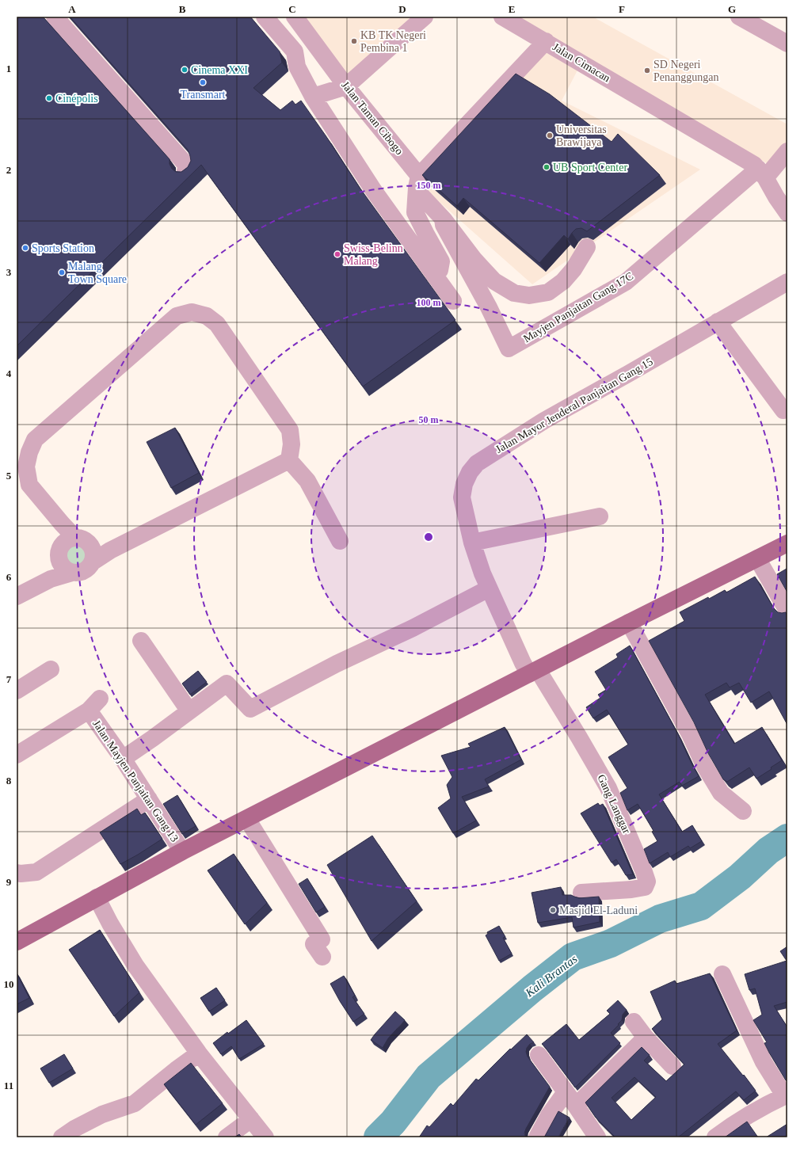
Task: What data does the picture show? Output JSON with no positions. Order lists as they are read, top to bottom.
{
  "streets": {
    "street": [
      "Jalan Cimacan",
      "Jalan Taman Cibogo",
      "Mayjen Panjaitan Gang 17C",
      "Jalan Mayor Jenderal Panjaitan Gang 15",
      "Jalan Mayjen Panjaitan Gang 13",
      "Gang Langgar"
    ]
  },
  "crossings": [
    ["Jalan Cimacan", "Jalan Taman Cibogo"],
    ["Jalan Cimacan", "Mayjen Panjaitan Gang 17C"],
    ["Jalan Taman Cibogo", "Mayjen Panjaitan Gang 17C"],
    ["Jalan Mayor Jenderal Panjaitan Gang 15", "Gang Langgar"]
  ],
  "water": ["Kali Brantas"],
  "places": [
    "KB TK Negeri Pembina 1",
    "Cinema XXI",
    "SD Negeri Penanggungan",
    "Transmart",
    "Cinépolis",
    "Universitas Brawijaya",
    "UB Sport Center",
    "Sports Station",
    "Swiss-Belinn Malang",
    "Malang Town Square",
    "Masjid El-Laduni"
  ],
  "grid": {
    "columns": [
      "A",
      "B",
      "C",
      "D",
      "E",
      "F",
      "G"
    ],
    "rows": [
      "1",
      "2",
      "3",
      "4",
      "5",
      "6",
      "7",
      "8",
      "9",
      "10",
      "11"
    ]
  },
  "rings": ["150 m", "100 m", "50 m"]
}
